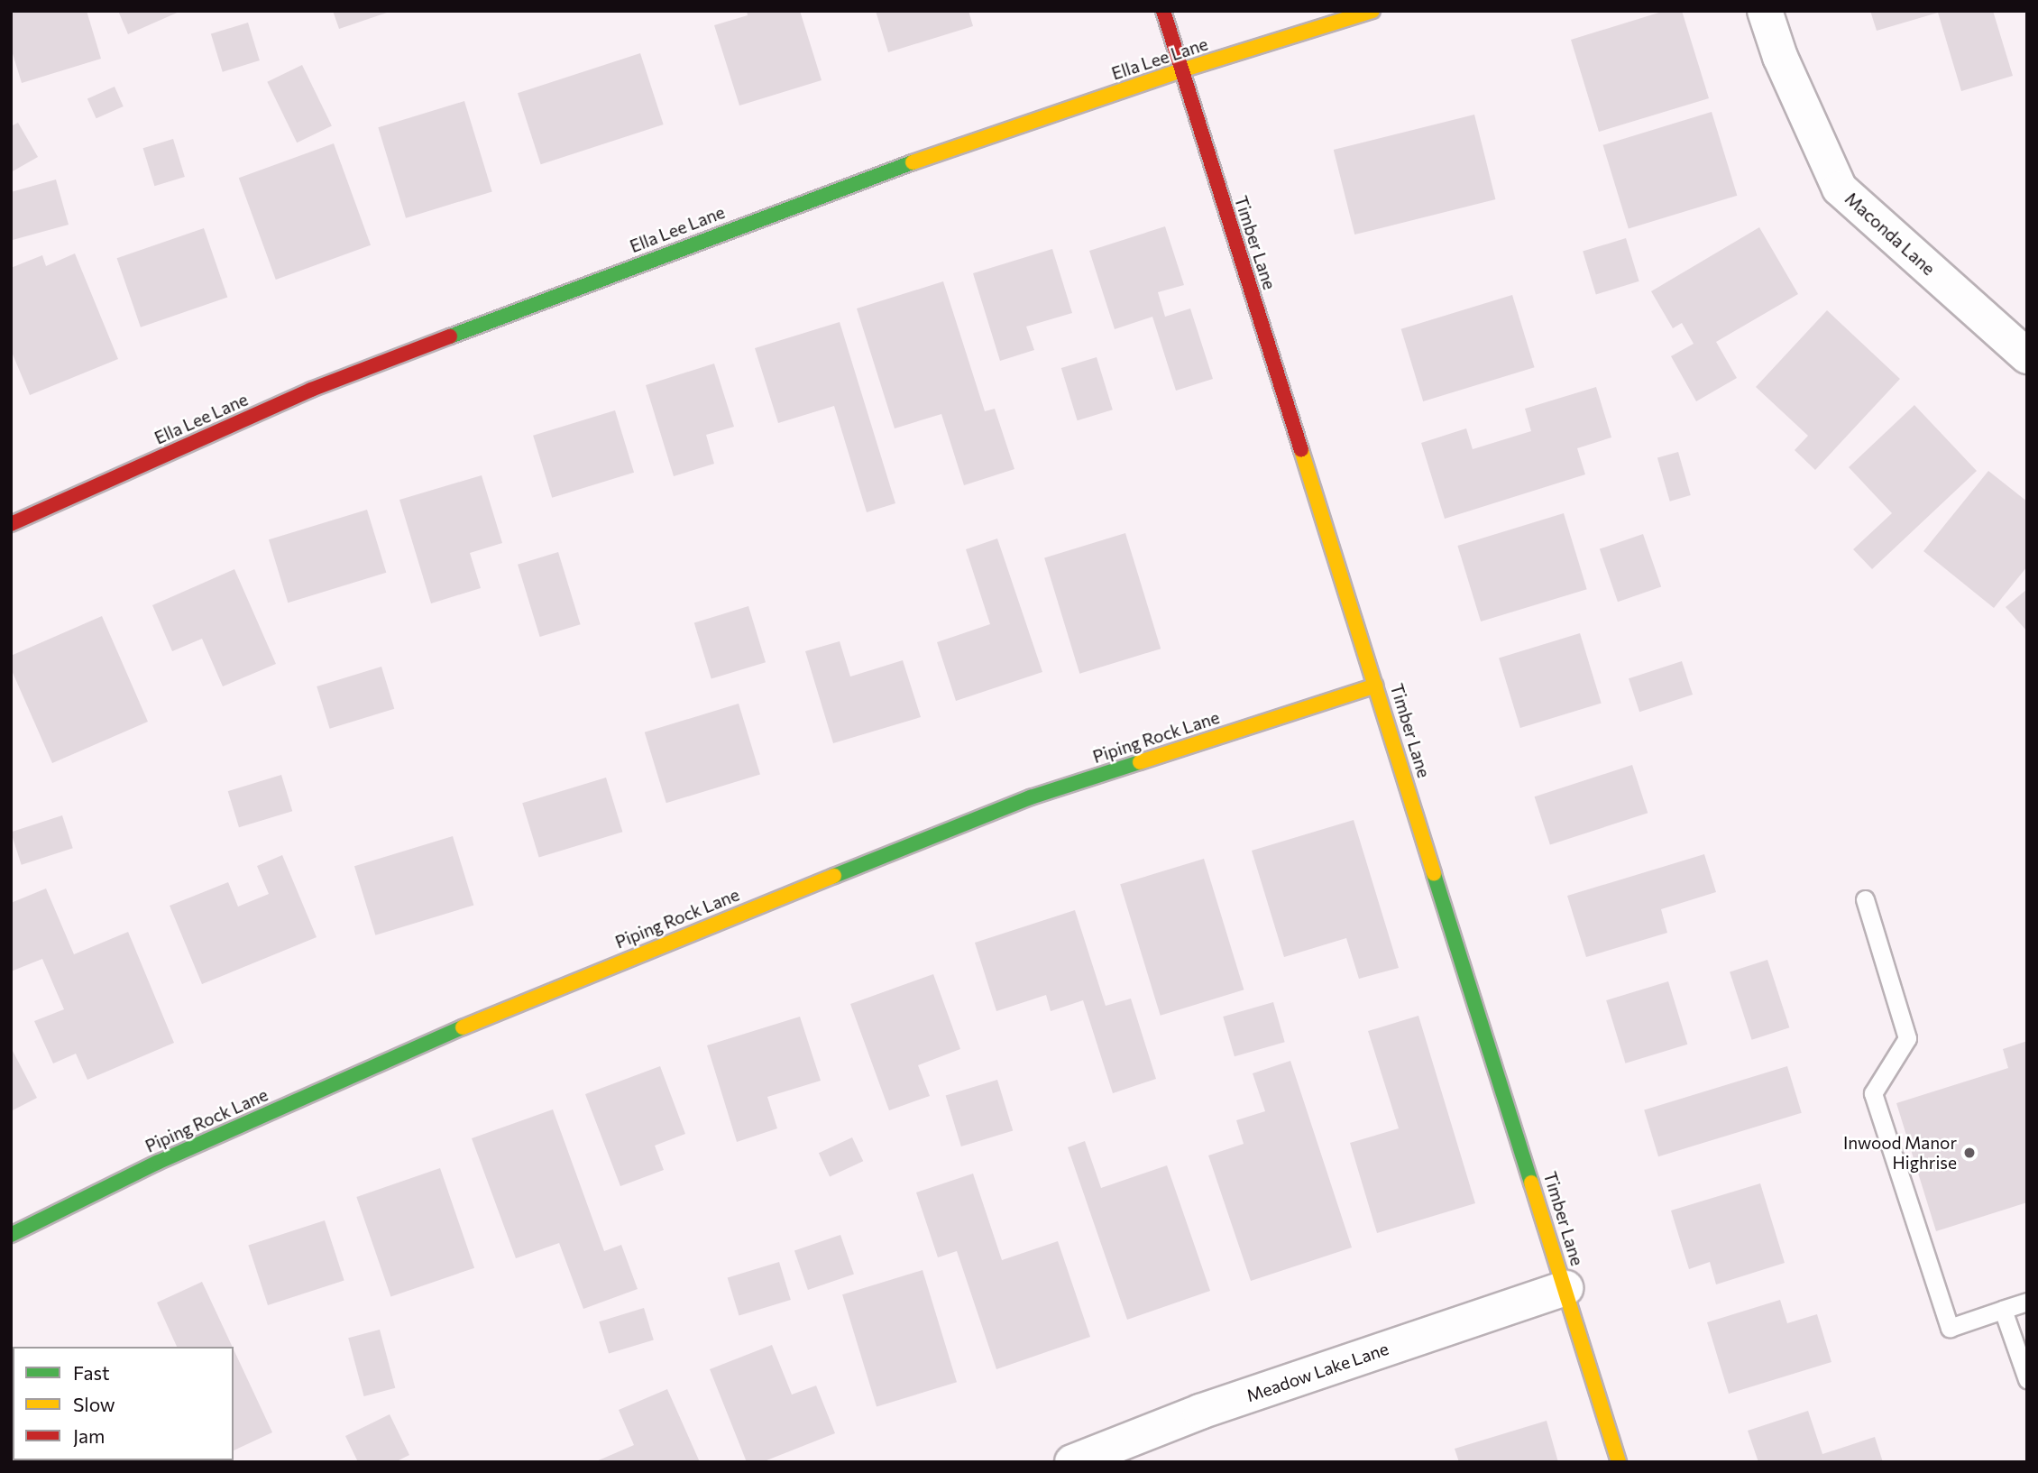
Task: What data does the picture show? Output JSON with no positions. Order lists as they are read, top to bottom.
{
  "streets": {
    "street": [
      "Ella Lee Lane",
      "Maconda Lane",
      "Timber Lane",
      "Piping Rock Lane",
      "Meadow Lake Lane"
    ]
  },
  "crossings": [
    ["Ella Lee Lane", "Timber Lane"],
    ["Timber Lane", "Piping Rock Lane"],
    ["Timber Lane", "Meadow Lake Lane"]
  ],
  "places": ["Inwood Manor Highrise"],
  "legend": ["Fast", "Slow", "Jam"]
}
